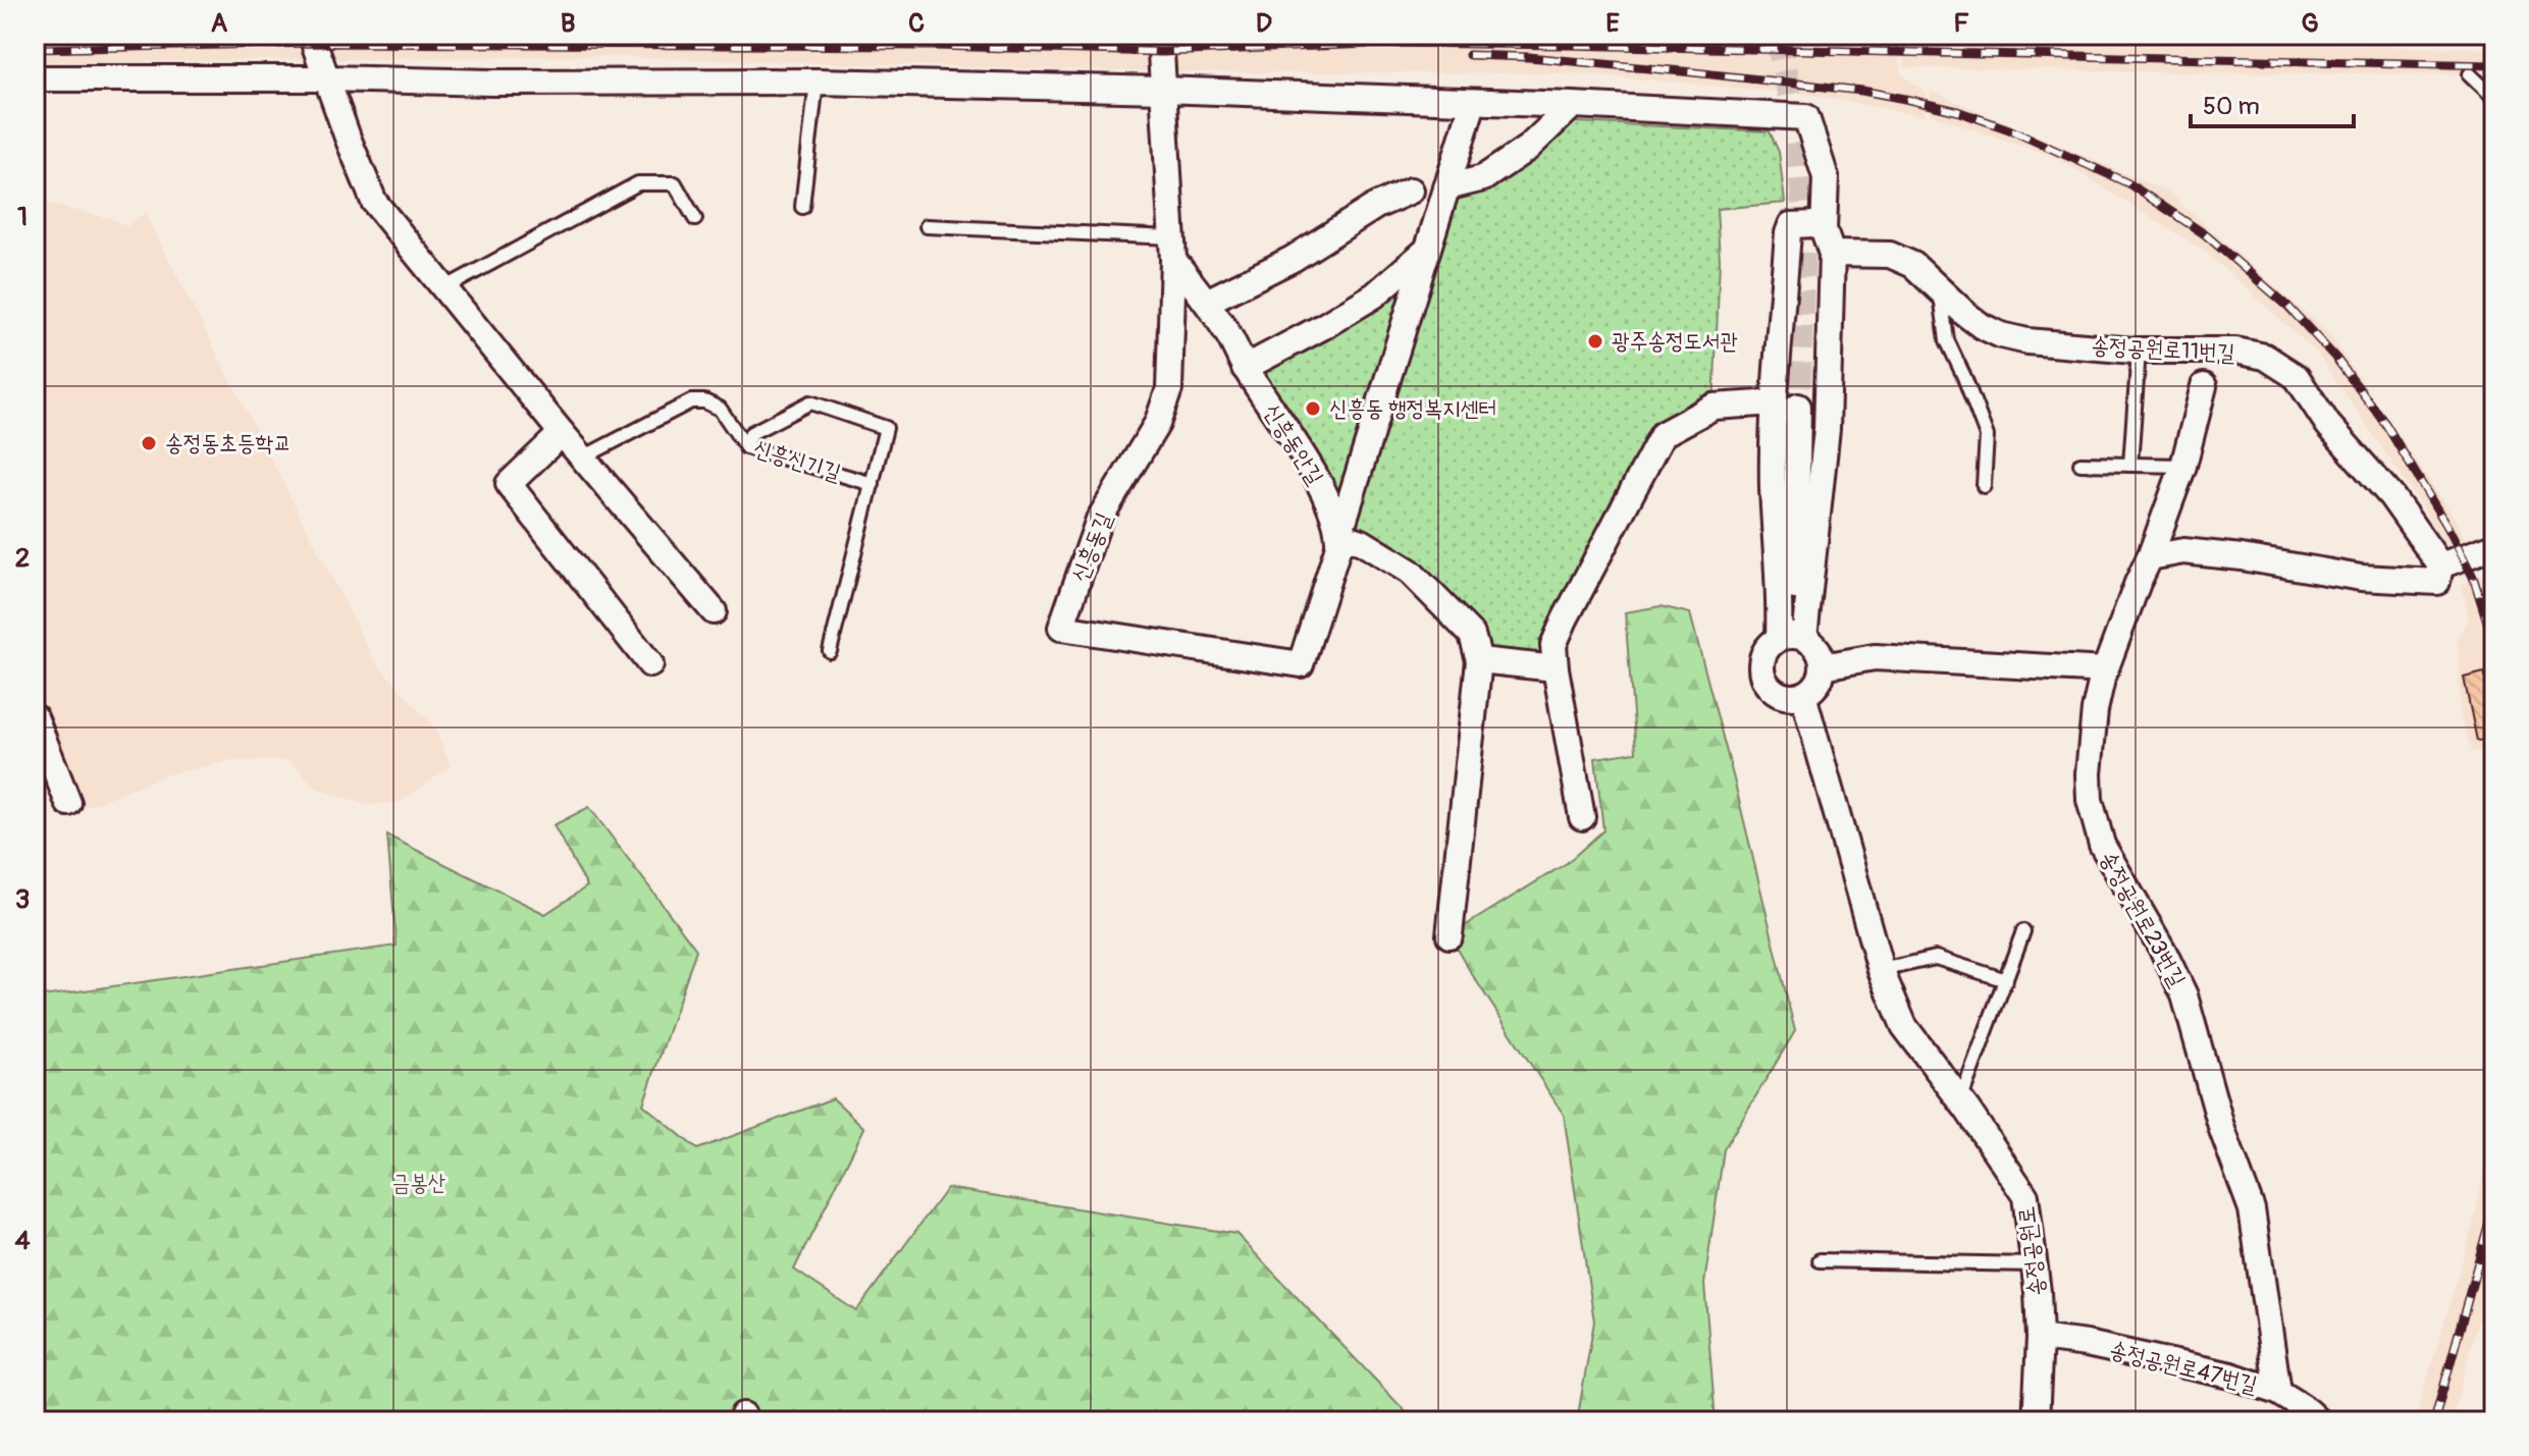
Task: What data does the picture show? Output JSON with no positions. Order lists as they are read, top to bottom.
{
  "streets": {
    "street": [
      "송정공원로11번길",
      "신흥동안길",
      "신흥동길",
      "송정공원로23번길",
      "송정공원로",
      "송정공원로47번길"
    ],
    "lane": ["신흥신기길"]
  },
  "crossings": [
    ["신흥동안길", "신흥동길"],
    ["송정공원로23번길", "송정공원로47번길"],
    ["송정공원로", "송정공원로47번길"]
  ],
  "parks": ["금봉산"],
  "places": ["광주송정도서관", "신흥동 행정복지센터", "송정동초등학교"],
  "scale_bar": "50 m",
  "grid": {
    "columns": [
      "A",
      "B",
      "C",
      "D",
      "E",
      "F",
      "G"
    ],
    "rows": [
      "1",
      "2",
      "3",
      "4"
    ]
  }
}
